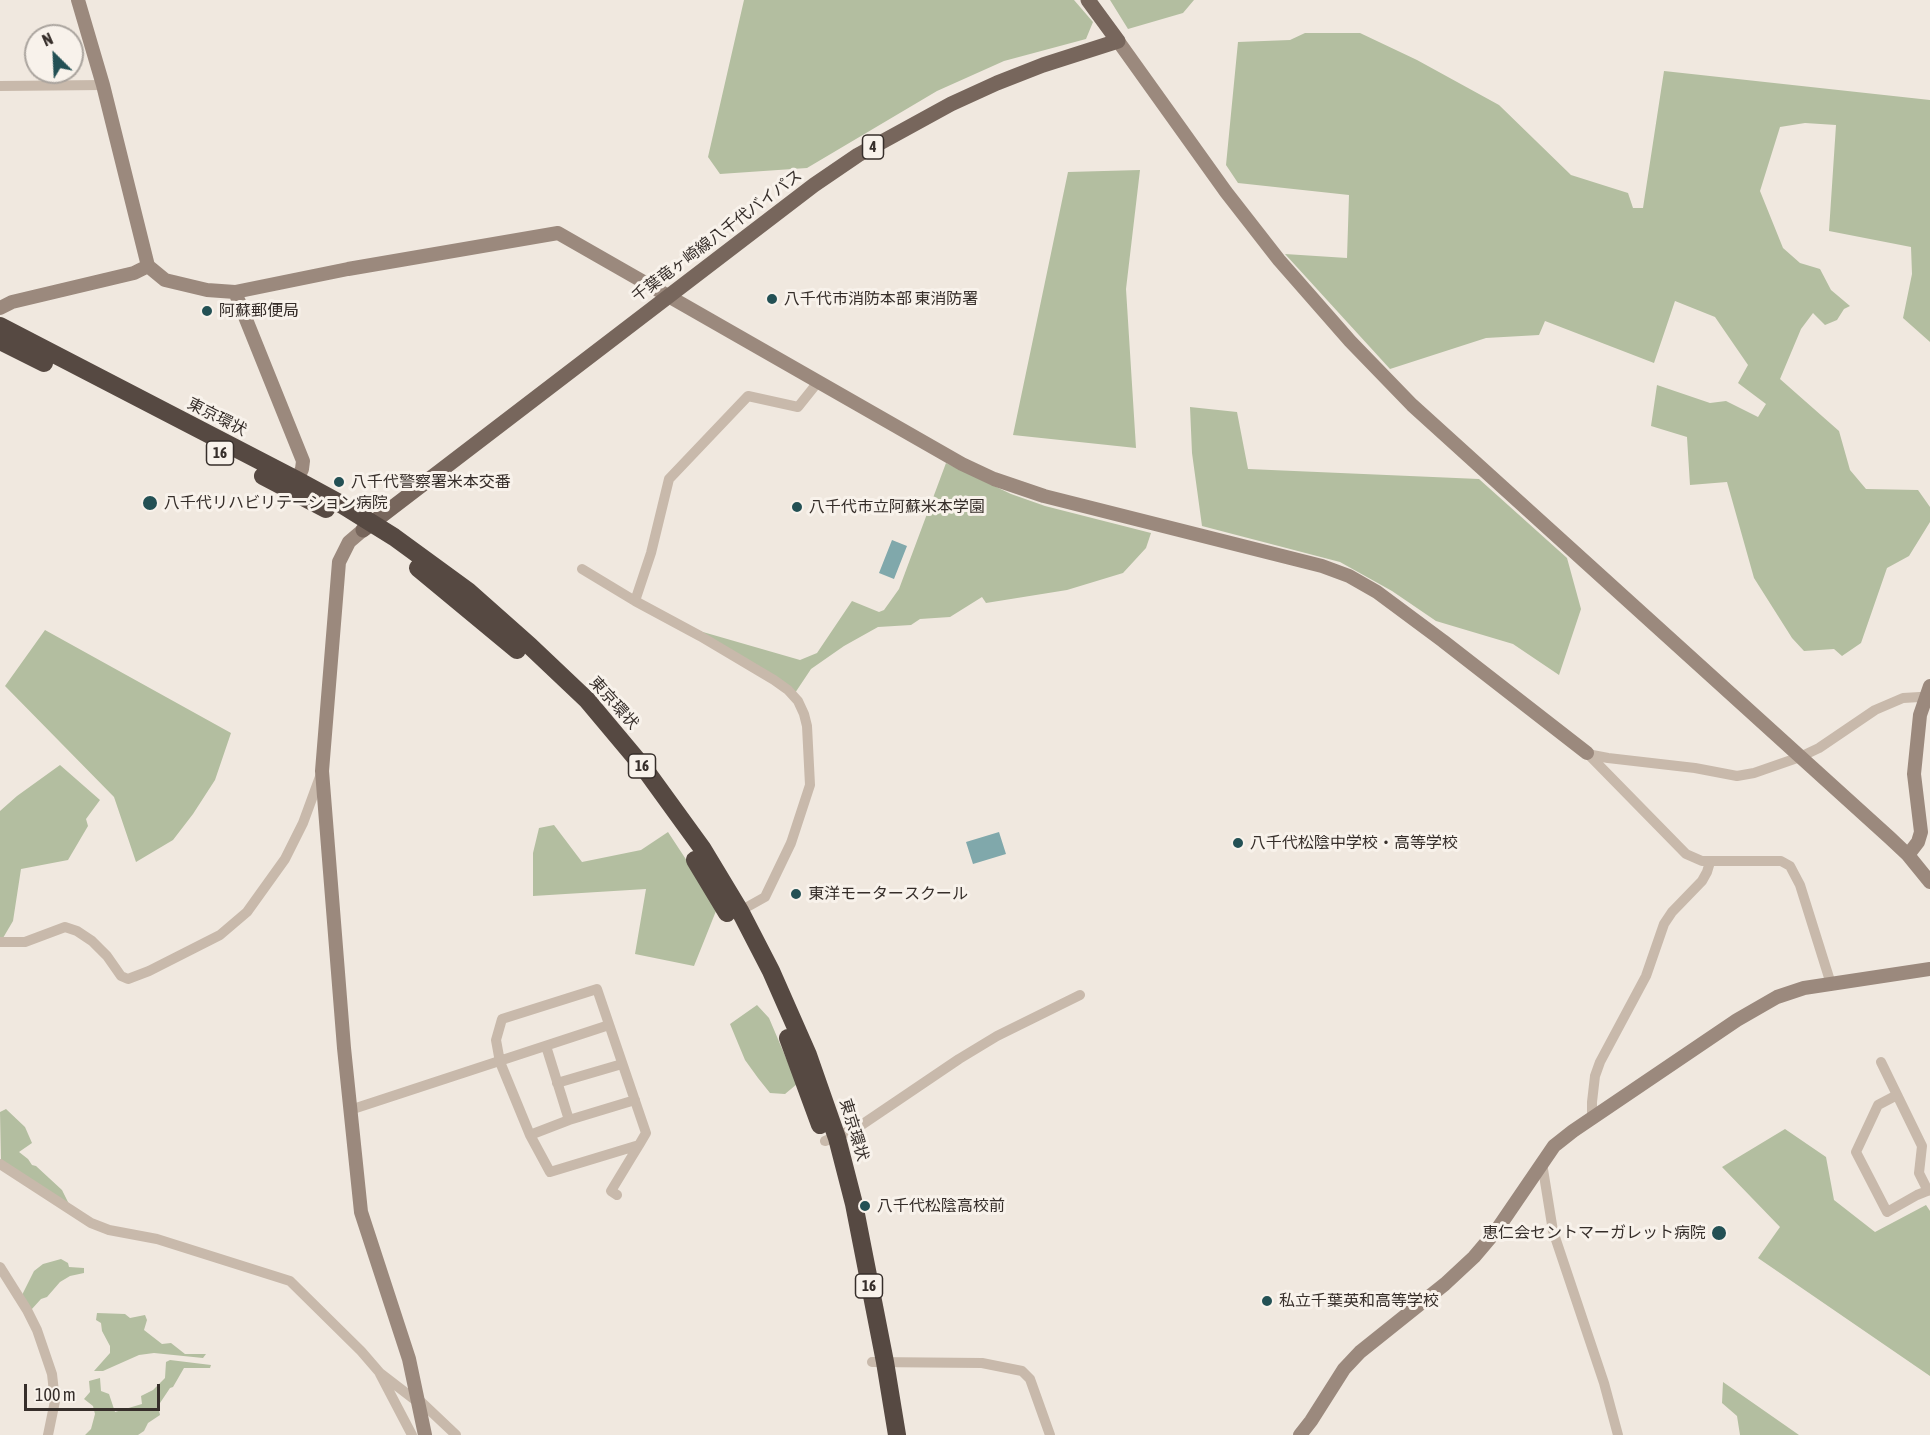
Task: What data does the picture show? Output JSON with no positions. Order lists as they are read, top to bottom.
{
  "streets": {
    "highway": ["東京環状", "16"],
    "main road": ["4", "千葉竜ヶ崎線八千代バイパス"]
  },
  "crossings": [
    ["千葉竜ヶ崎線八千代バイパス", "東京環状"]
  ],
  "places": [
    "八千代市消防本部 東消防署",
    "阿蘇郵便局",
    "八千代警察署米本交番",
    "八千代リハビリテーション病院",
    "八千代市立阿蘇米本学園",
    "八千代松陰中学校・高等学校",
    "東洋モータースクール",
    "八千代松陰高校前",
    "恵仁会セントマーガレット病院",
    "私立千葉英和高等学校"
  ],
  "scale_bar": "100 m",
  "north": "top left"
}
